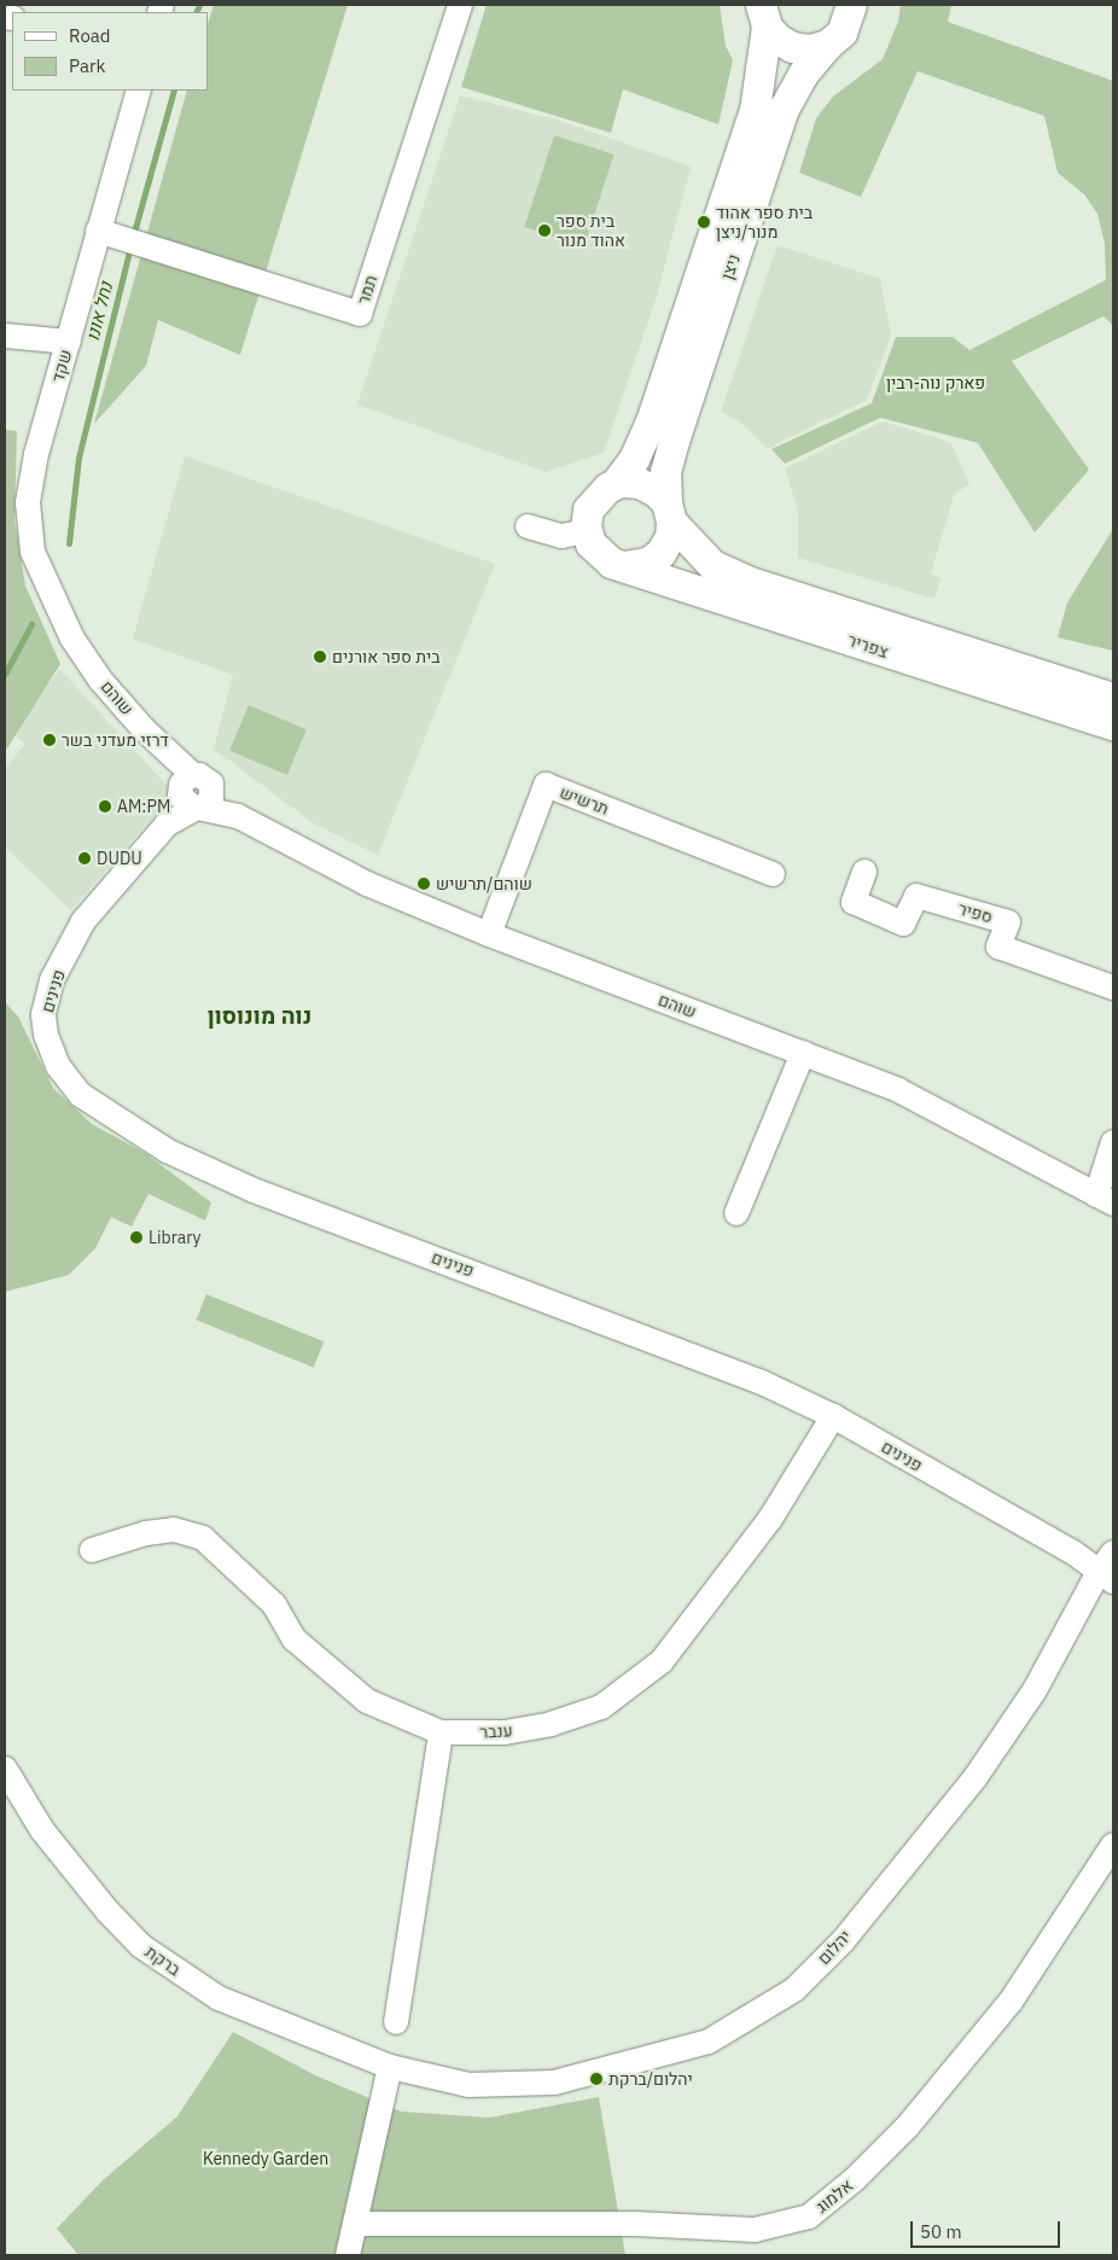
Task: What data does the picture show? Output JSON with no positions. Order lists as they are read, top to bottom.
{
  "streets": {
    "street": [
      "ניצן",
      "תמר",
      "שקד",
      "צפריר",
      "שוהם",
      "תרשיש",
      "ספיר",
      "פנינים",
      "ענבר",
      "יהלום",
      "ברקת",
      "אלמוג"
    ]
  },
  "crossings": [
    ["ניצן", "צפריר"],
    ["תמר", "שקד"],
    ["שקד", "שוהם"],
    ["שוהם", "תרשיש"],
    ["שוהם", "פנינים"],
    ["פנינים", "ענבר"],
    ["פנינים", "יהלום"],
    ["יהלום", "ברקת"]
  ],
  "districts": ["נוה מונוסון"],
  "water": ["נחל אונו"],
  "parks": ["פארק נוה-רבין", "Kennedy Garden"],
  "places": [
    "בית ספר אהוד מנור/ניצן",
    "בית ספר אהוד מנור",
    "בית ספר אורנים",
    "דרזי מעדני בשר",
    "AM:PM",
    "DUDU",
    "שוהם/תרשיש",
    "Library",
    "יהלום/ברקת"
  ],
  "legend": ["Road", "Park"],
  "scale_bar": "50 m"
}
